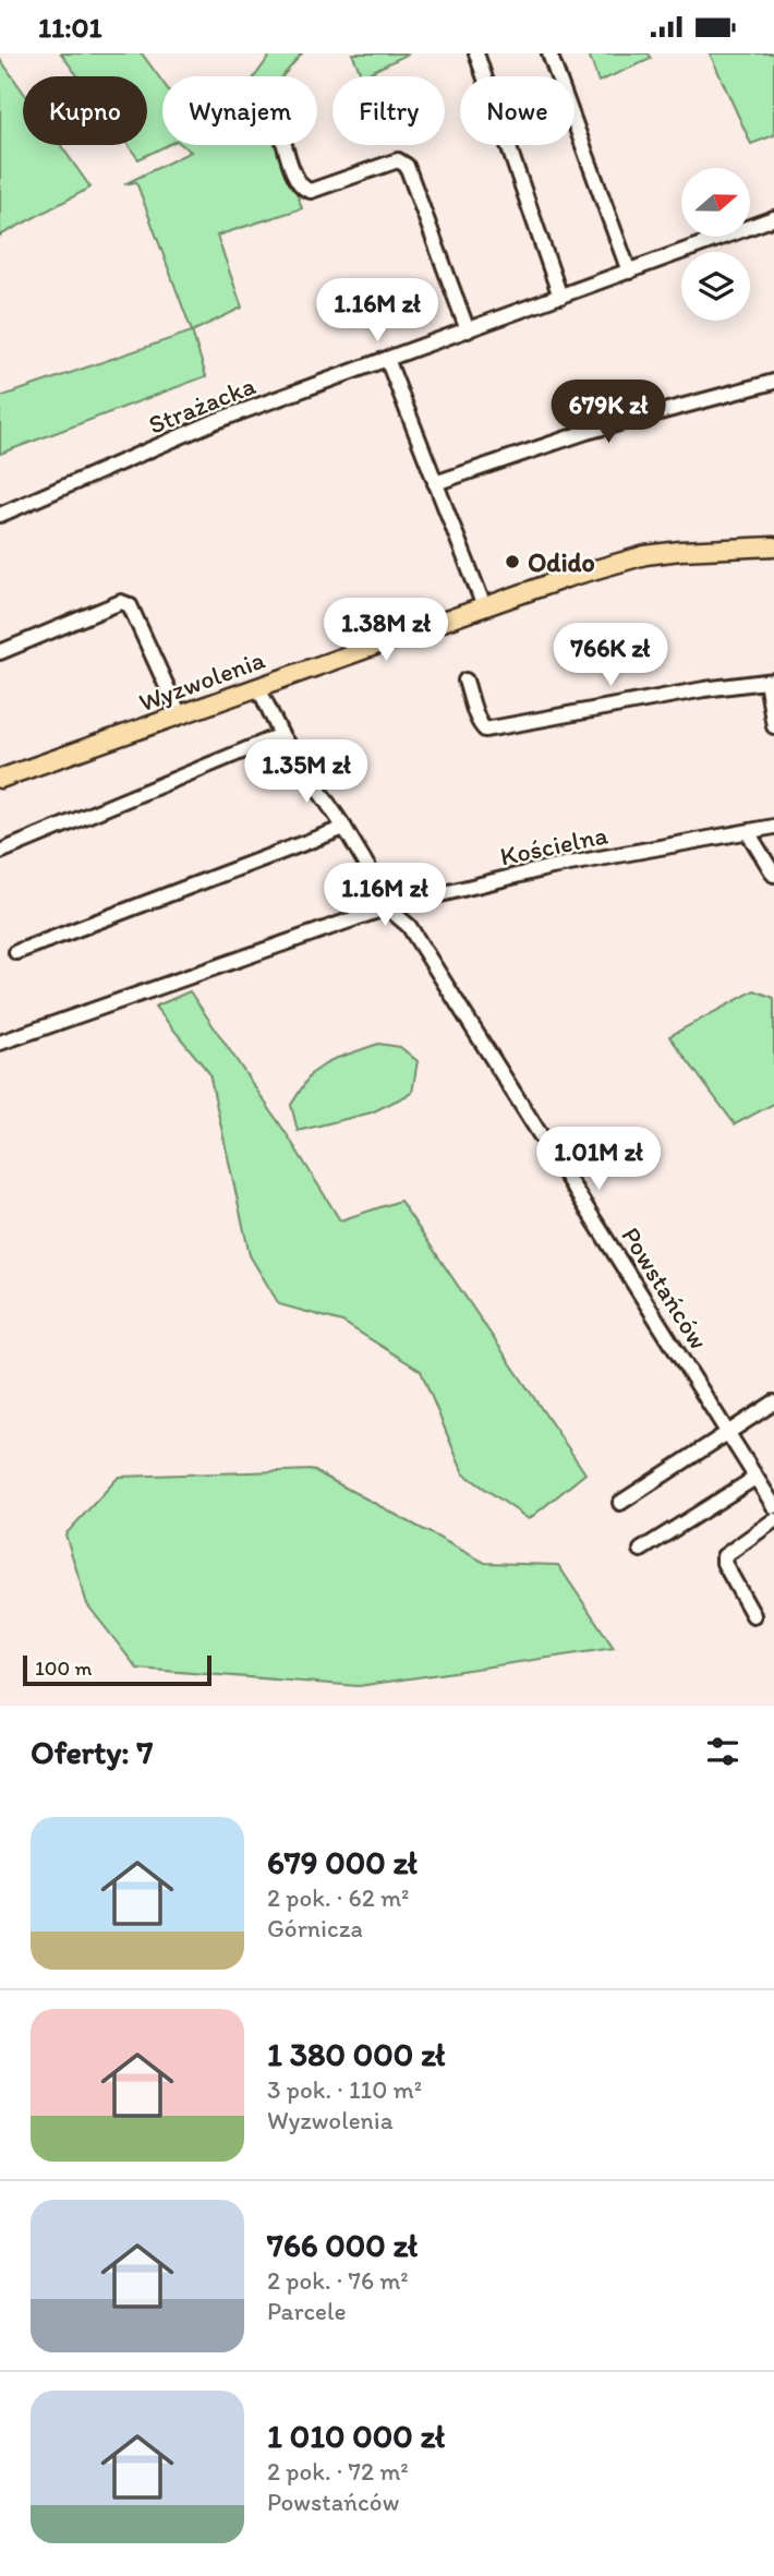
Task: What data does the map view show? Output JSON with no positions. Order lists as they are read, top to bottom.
{
  "streets": {
    "main road": ["Wyzwolenia"],
    "street": ["Strażacka", "Kościelna", "Powstańców"]
  },
  "crossings": [
    ["Kościelna", "Powstańców"]
  ],
  "places": ["Odido"],
  "scale_bar": "100 m",
  "north": "right",
  "page": {
    "status": "11:01",
    "chip": [
      "Kupno",
      "Wynajem",
      "Filtry",
      "Nowe"
    ],
    "price": [
      "1.16M zł",
      "679K zł",
      "1.38M zł",
      "766K zł",
      "1.35M zł",
      "1.16M zł",
      "1.01M zł"
    ],
    "scale": "100 m",
    "heading": "Oferty: 7",
    "list": [
      {
        "name": "679 000 zł",
        "note": "2 pok. · 62 m² · Górnicza"
      },
      {
        "name": "1 380 000 zł",
        "note": "3 pok. · 110 m² · Wyzwolenia"
      },
      {
        "name": "766 000 zł",
        "note": "2 pok. · 76 m² · Parcele"
      },
      {
        "name": "1 010 000 zł",
        "note": "2 pok. · 72 m² · Powstańców"
      }
    ]
  }
}
